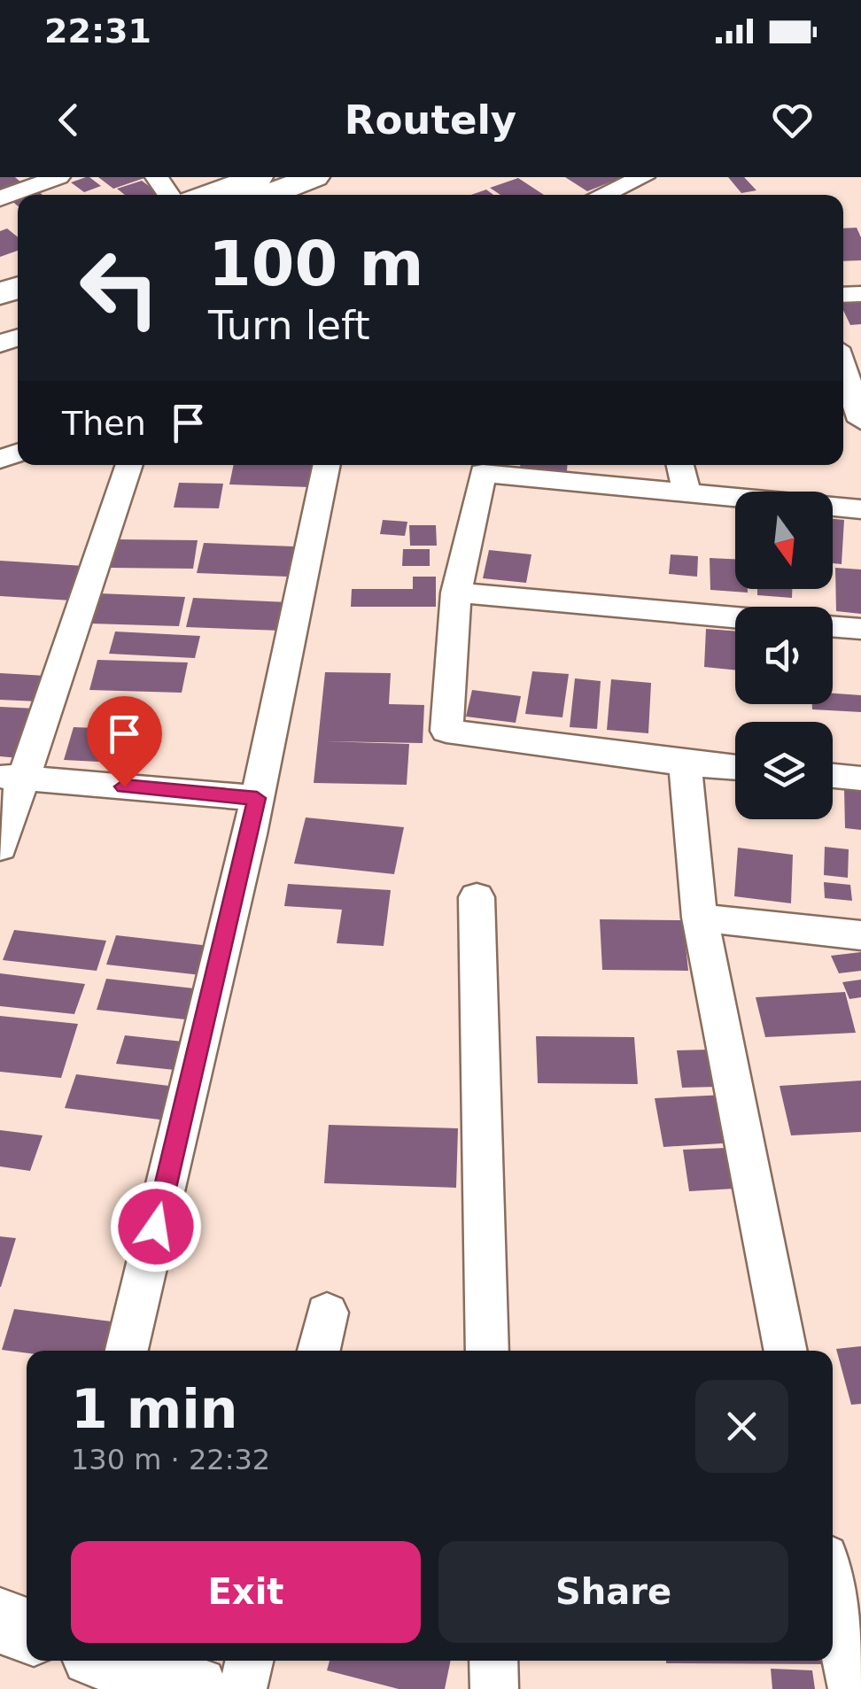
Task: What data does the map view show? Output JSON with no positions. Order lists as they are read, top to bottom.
{
  "north": "bottom",
  "page": {
    "status": "22:31",
    "header": "Routely",
    "turn": ["100 m", "Turn left"],
    "then": "Then",
    "heading": ["1 min", "130 m · 22:32"],
    "buttons": ["Exit", "Share"]
  }
}
